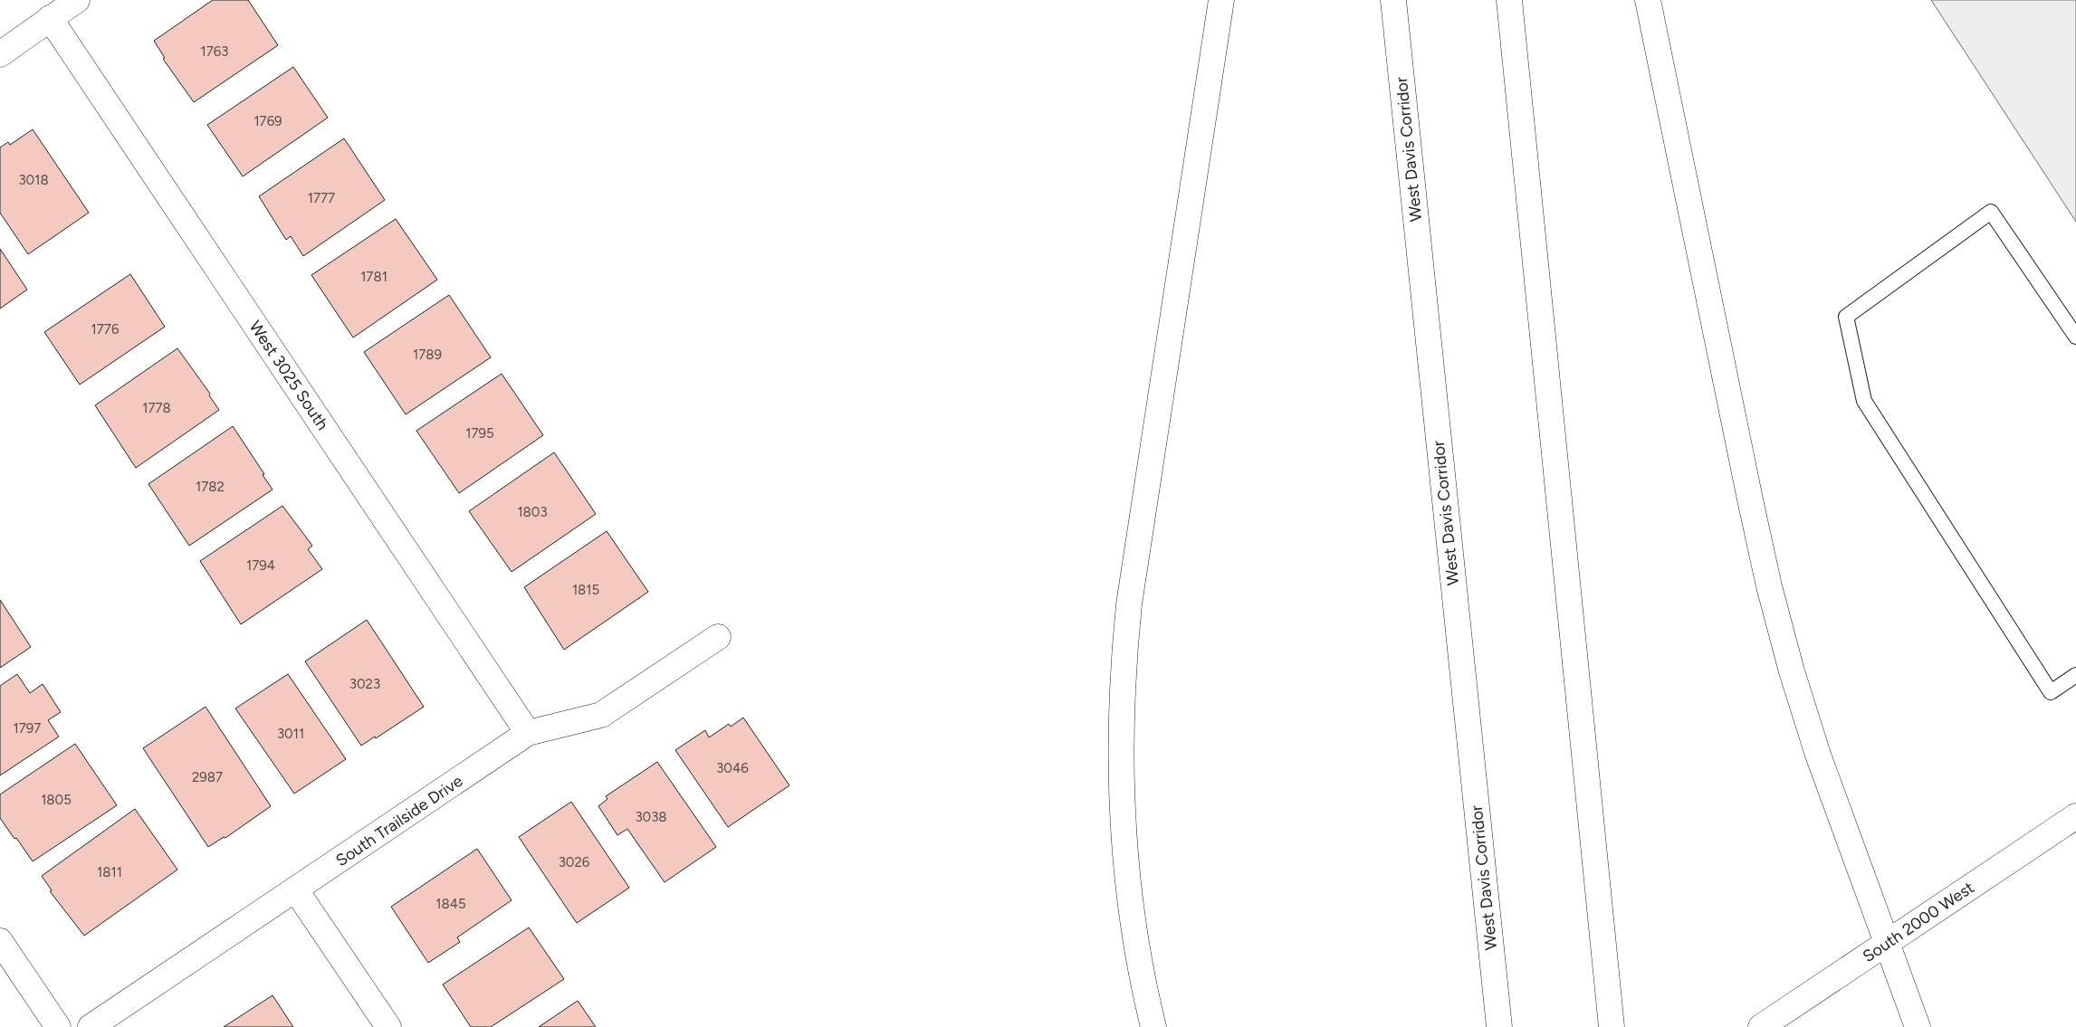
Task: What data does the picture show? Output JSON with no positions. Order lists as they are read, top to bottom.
{
  "streets": {
    "main road": [
      "West Davis Corridor",
      "West 3025 South",
      "South Trailside Drive",
      "South 2000 West"
    ]
  },
  "crossings": [
    ["West 3025 South", "South Trailside Drive"]
  ],
  "house_numbers": [
    "1763",
    "1769",
    "3018",
    "1777",
    "1781",
    "1776",
    "1789",
    "1778",
    "1795",
    "1782",
    "1803",
    "1794",
    "1815",
    "3023",
    "1797",
    "3011",
    "3046",
    "2987",
    "1805",
    "3038",
    "3026",
    "1811",
    "1845"
  ]
}
